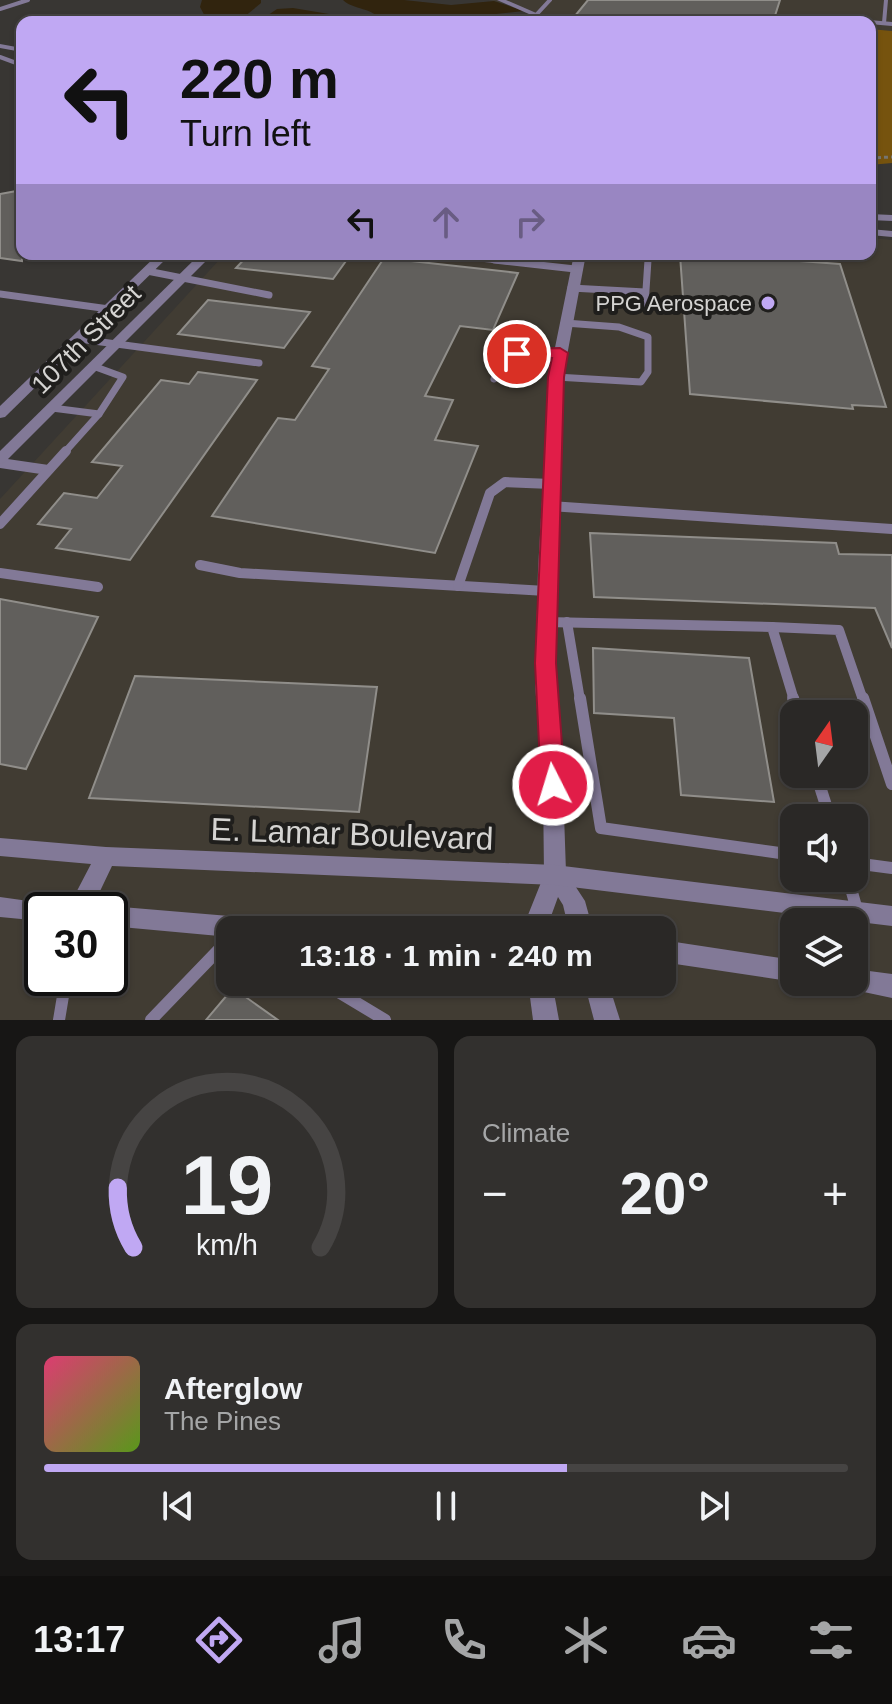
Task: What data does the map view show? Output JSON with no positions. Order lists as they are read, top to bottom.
{
  "streets": {
    "street": ["107th Street", "E. Lamar Boulevard"]
  },
  "places": ["PPG Aerospace"],
  "north": "top",
  "page": {
    "turn": ["220 m", "Turn left"],
    "limit": "30",
    "trip": "13:18 · 1 min · 240 m",
    "tile": "Climate",
    "heat": ["−", "20°", "+"],
    "song": ["Afterglow", "The Pines"],
    "tabs": "13:17",
    "gauge": ["19", "km/h"]
  }
}
